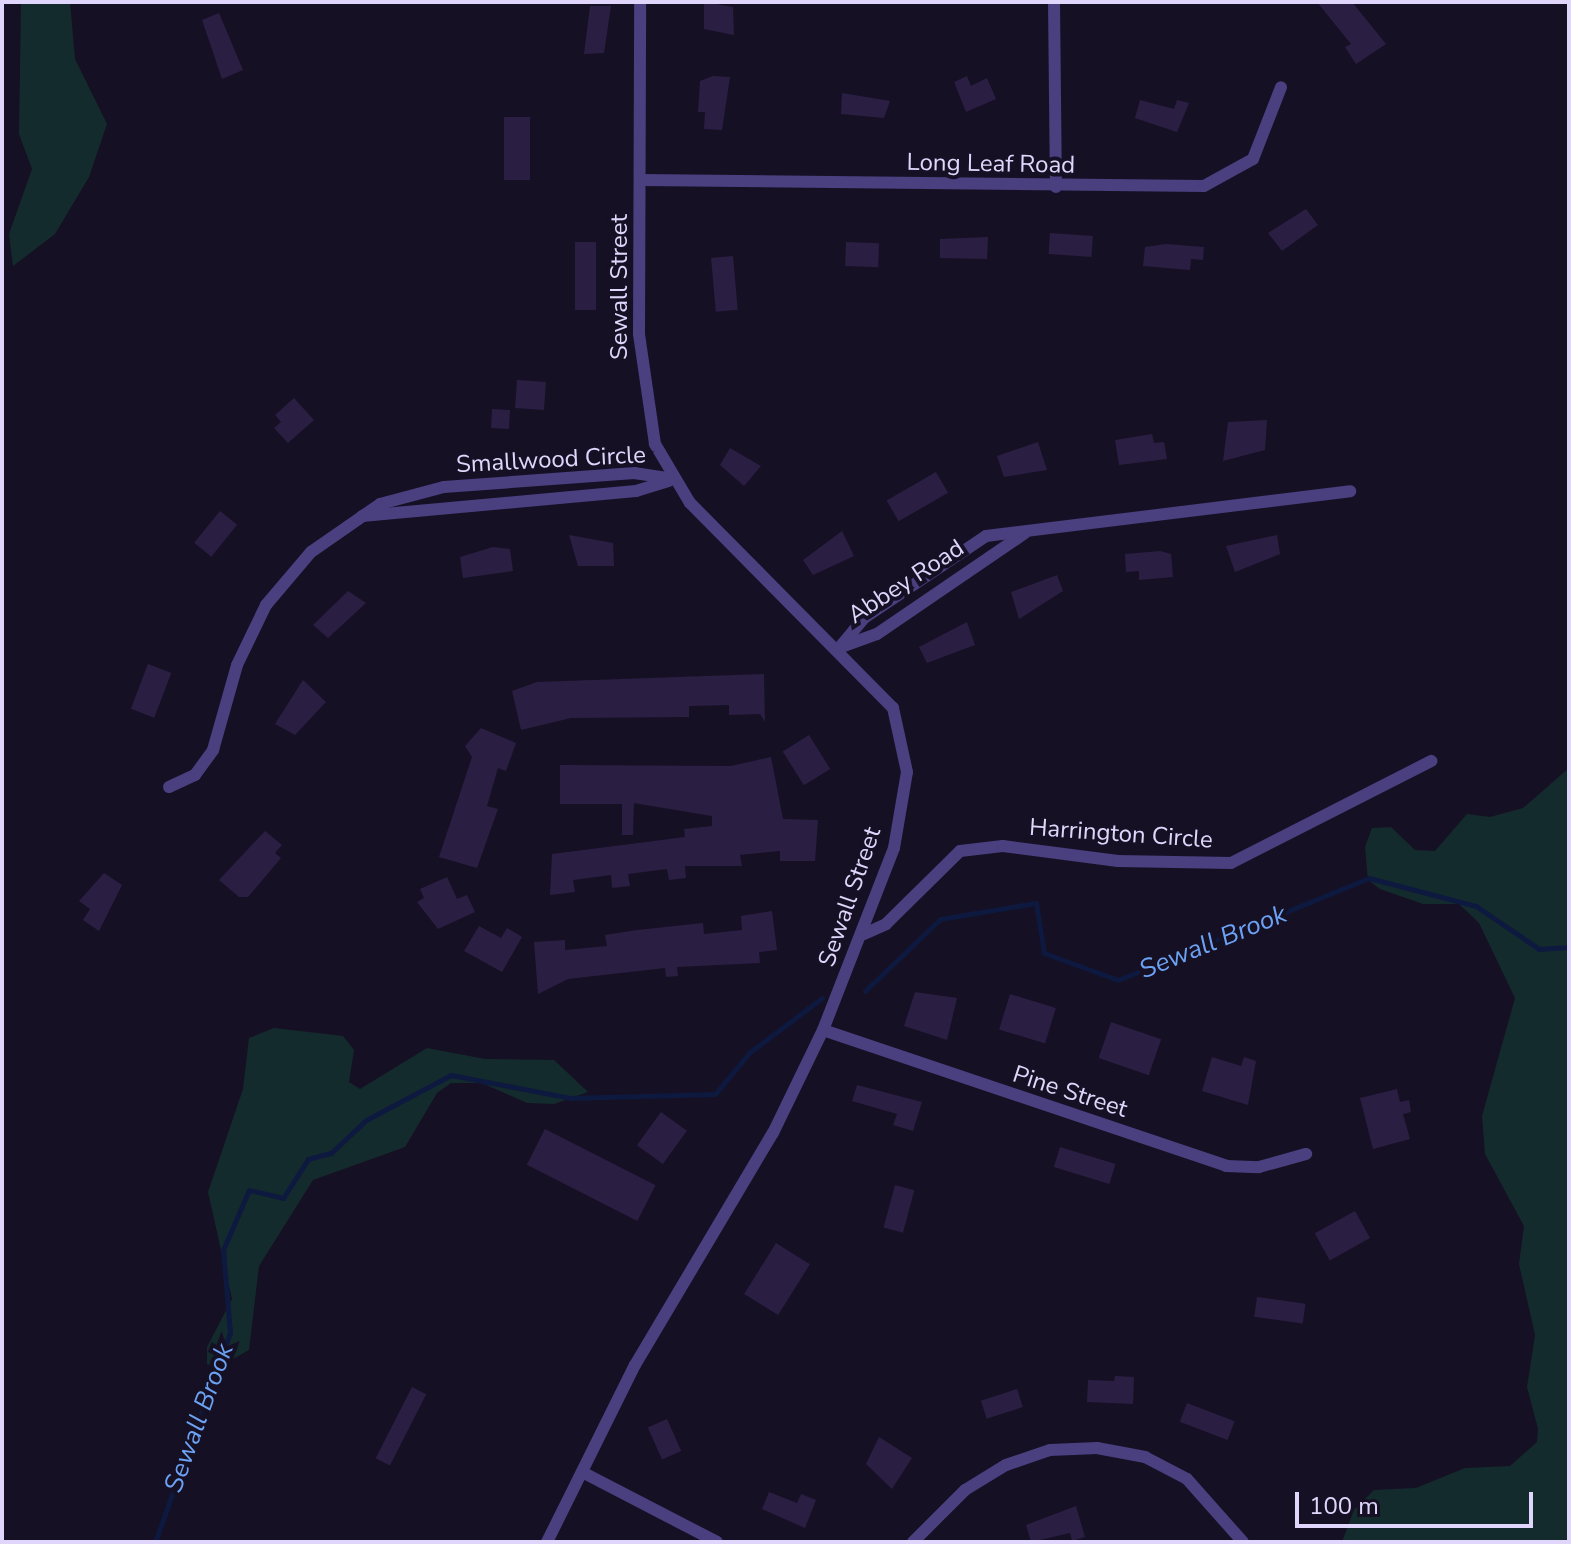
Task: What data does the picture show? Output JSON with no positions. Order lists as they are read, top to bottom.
{
  "streets": {
    "street": [
      "Long Leaf Road",
      "Sewall Street",
      "Smallwood Circle",
      "Abbey Road",
      "Harrington Circle",
      "Pine Street"
    ]
  },
  "crossings": [
    ["Long Leaf Road", "Sewall Street"],
    ["Sewall Street", "Smallwood Circle"],
    ["Sewall Street", "Abbey Road"],
    ["Sewall Street", "Harrington Circle"],
    ["Sewall Street", "Pine Street"]
  ],
  "water": ["Sewall Brook"],
  "scale_bar": "100 m"
}
